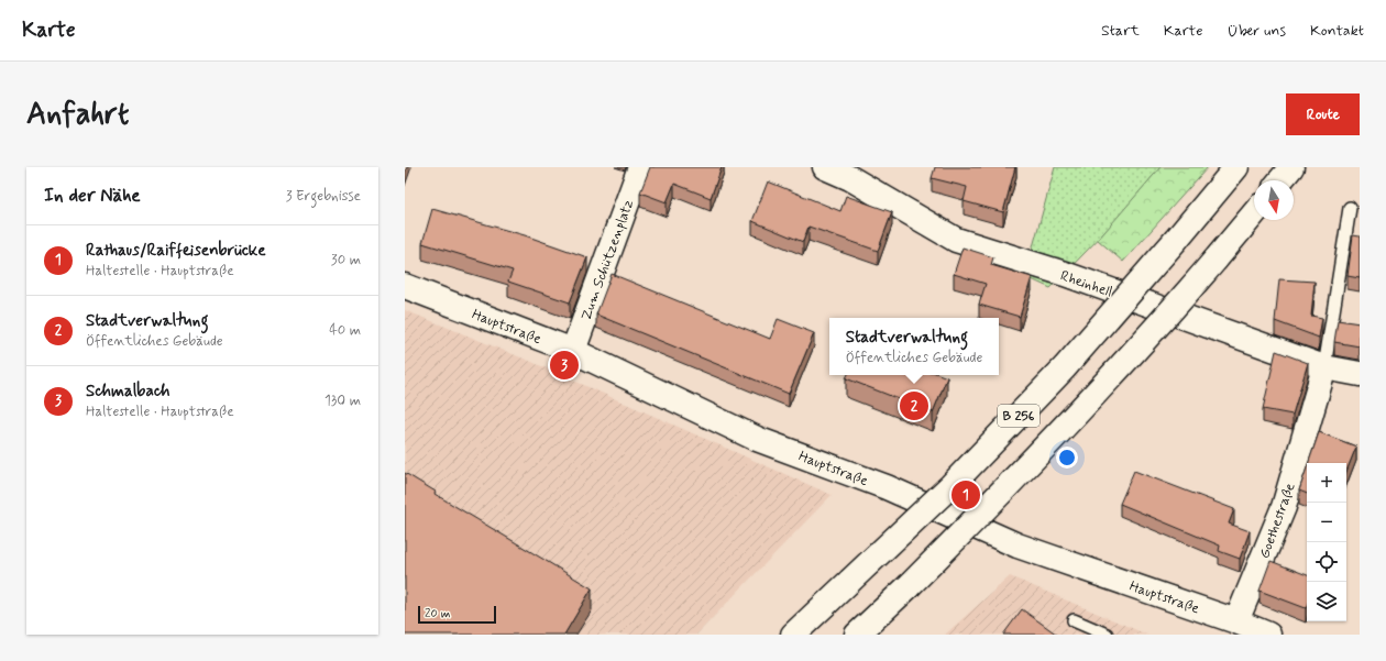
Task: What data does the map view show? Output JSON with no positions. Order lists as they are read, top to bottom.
{
  "streets": {
    "main road": [
      "Zum Schützenplatz",
      "Rheinhell",
      "Hauptstraße",
      "B 256",
      "Goethestraße"
    ]
  },
  "crossings": [
    ["Zum Schützenplatz", "Hauptstraße"],
    ["Rheinhell", "Goethestraße"],
    ["Hauptstraße", "Goethestraße"]
  ],
  "scale_bar": "20 m",
  "north": "bottom",
  "page": {
    "header": "Karte",
    "nav": [
      "Start",
      "Karte",
      "Über uns",
      "Kontakt"
    ],
    "buttons": "Route",
    "title": "Anfahrt",
    "heading": ["In der Nähe", "3 Ergebnisse"],
    "list": [
      {
        "mark": "1",
        "name": "Rathaus/Raiffeisenbrücke",
        "note": "Haltestelle · Hauptstraße",
        "value": "30 m"
      },
      {
        "mark": "2",
        "name": "Stadtverwaltung",
        "note": "Öffentliches Gebäude",
        "value": "40 m"
      },
      {
        "mark": "3",
        "name": "Schmalbach",
        "note": "Haltestelle · Hauptstraße",
        "value": "130 m"
      }
    ],
    "popup": ["Stadtverwaltung", "Öffentliches Gebäude"],
    "pins": ["3", "2", "1"],
    "map_buttons": ["+", "−"],
    "scale": "20 m"
  }
}
